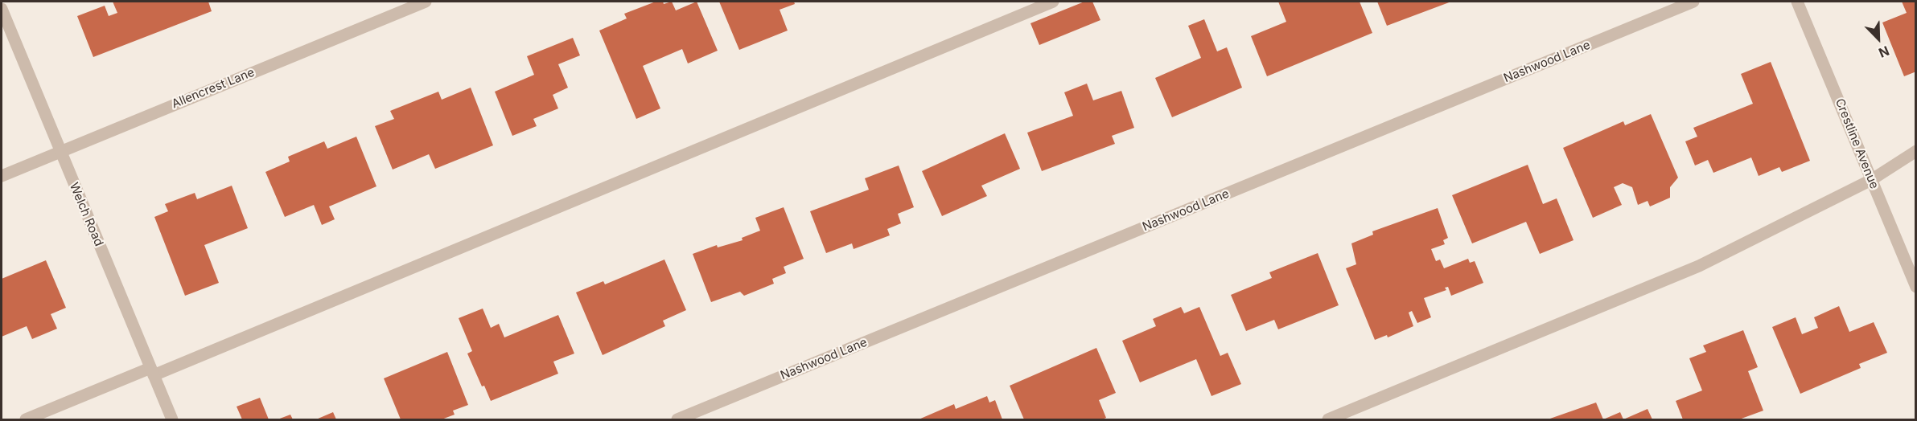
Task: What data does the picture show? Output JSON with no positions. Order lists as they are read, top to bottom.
{
  "streets": {
    "street": [
      "Nashwood Lane",
      "Allencrest Lane",
      "Crestline Avenue",
      "Welch Road"
    ]
  },
  "crossings": [
    ["Allencrest Lane", "Welch Road"]
  ],
  "north": "bottom right"
}
